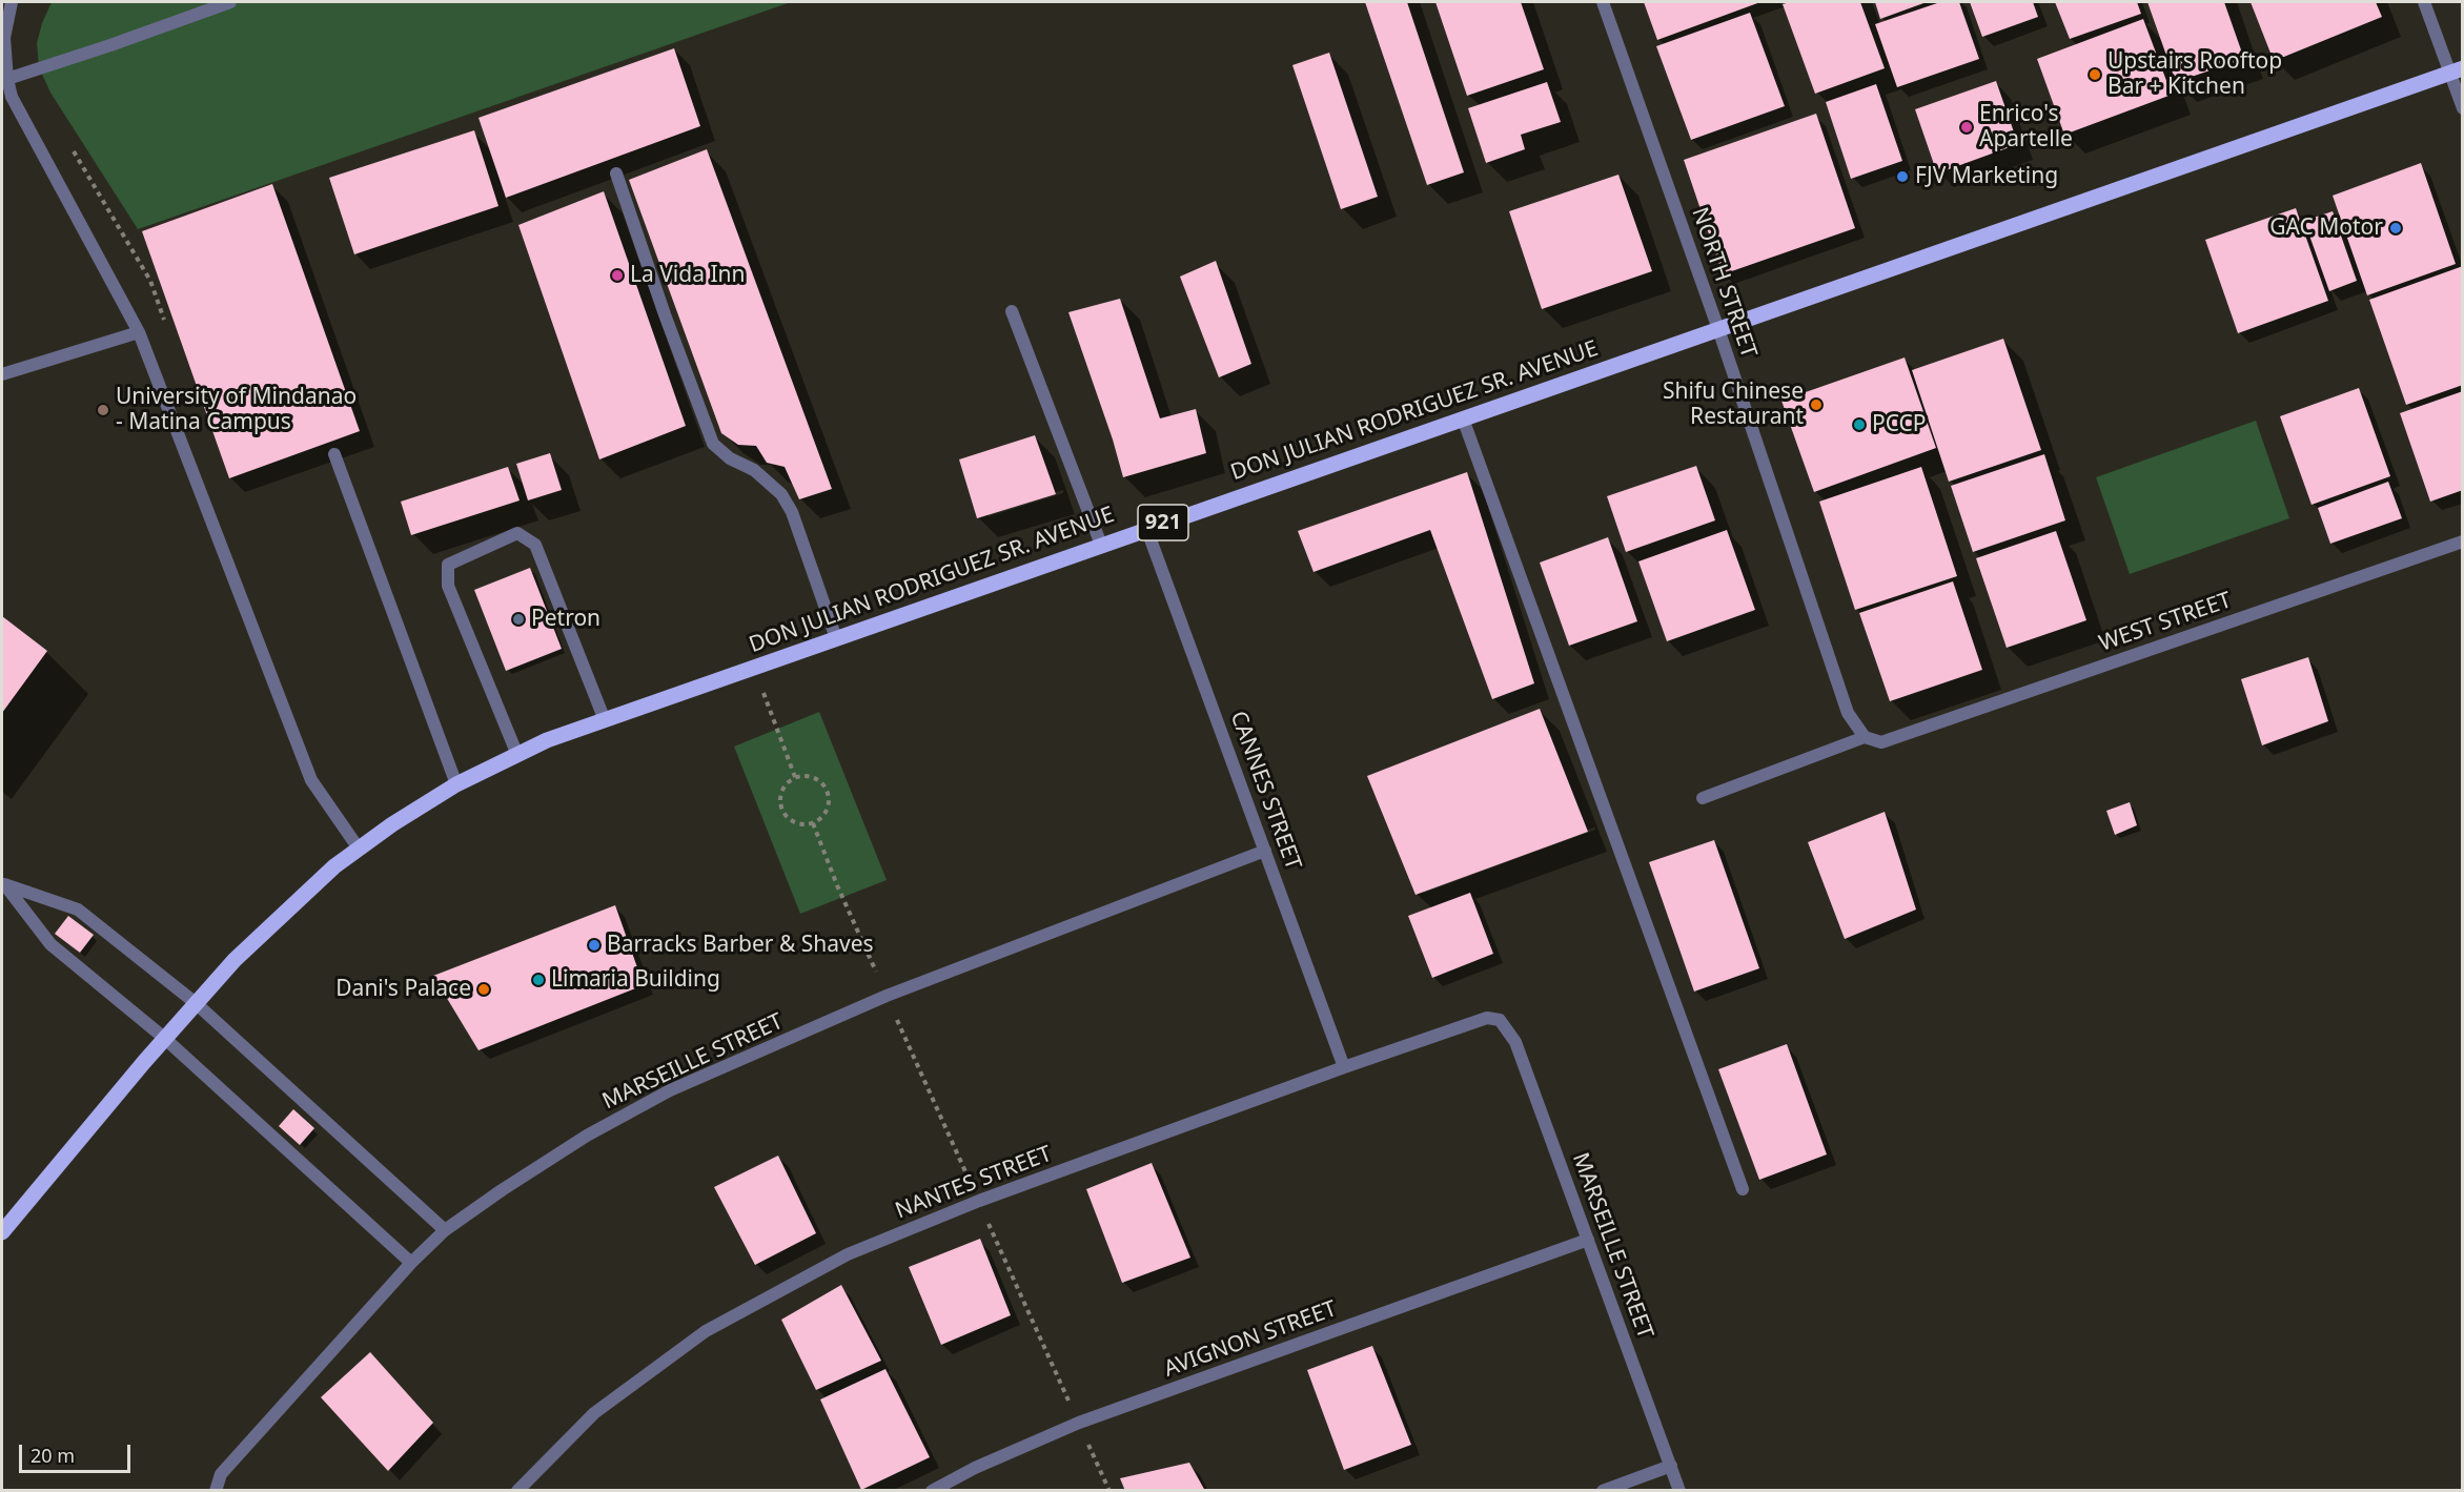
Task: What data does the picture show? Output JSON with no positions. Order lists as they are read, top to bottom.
{
  "streets": {
    "main road": ["DON JULIAN RODRIGUEZ SR. AVENUE", "921"],
    "street": [
      "NORTH STREET",
      "WEST STREET",
      "CANNES STREET",
      "MARSEILLE STREET",
      "NANTES STREET",
      "AVIGNON STREET"
    ]
  },
  "crossings": [
    ["NORTH STREET", "DON JULIAN RODRIGUEZ SR. AVENUE"],
    ["NORTH STREET", "WEST STREET"],
    ["DON JULIAN RODRIGUEZ SR. AVENUE", "CANNES STREET"],
    ["CANNES STREET", "MARSEILLE STREET"],
    ["CANNES STREET", "NANTES STREET"],
    ["MARSEILLE STREET", "NANTES STREET"],
    ["MARSEILLE STREET", "AVIGNON STREET"]
  ],
  "places": [
    "Upstairs Rooftop Bar + Kitchen",
    "Enrico's Apartelle",
    "FJV Marketing",
    "GAC Motor",
    "La Vida Inn",
    "Shifu Chinese Restaurant",
    "University of Mindanao - Matina Campus",
    "PCCP",
    "Petron",
    "Barracks Barber & Shaves",
    "Limaria Building",
    "Dani's Palace"
  ],
  "scale_bar": "20 m"
}
